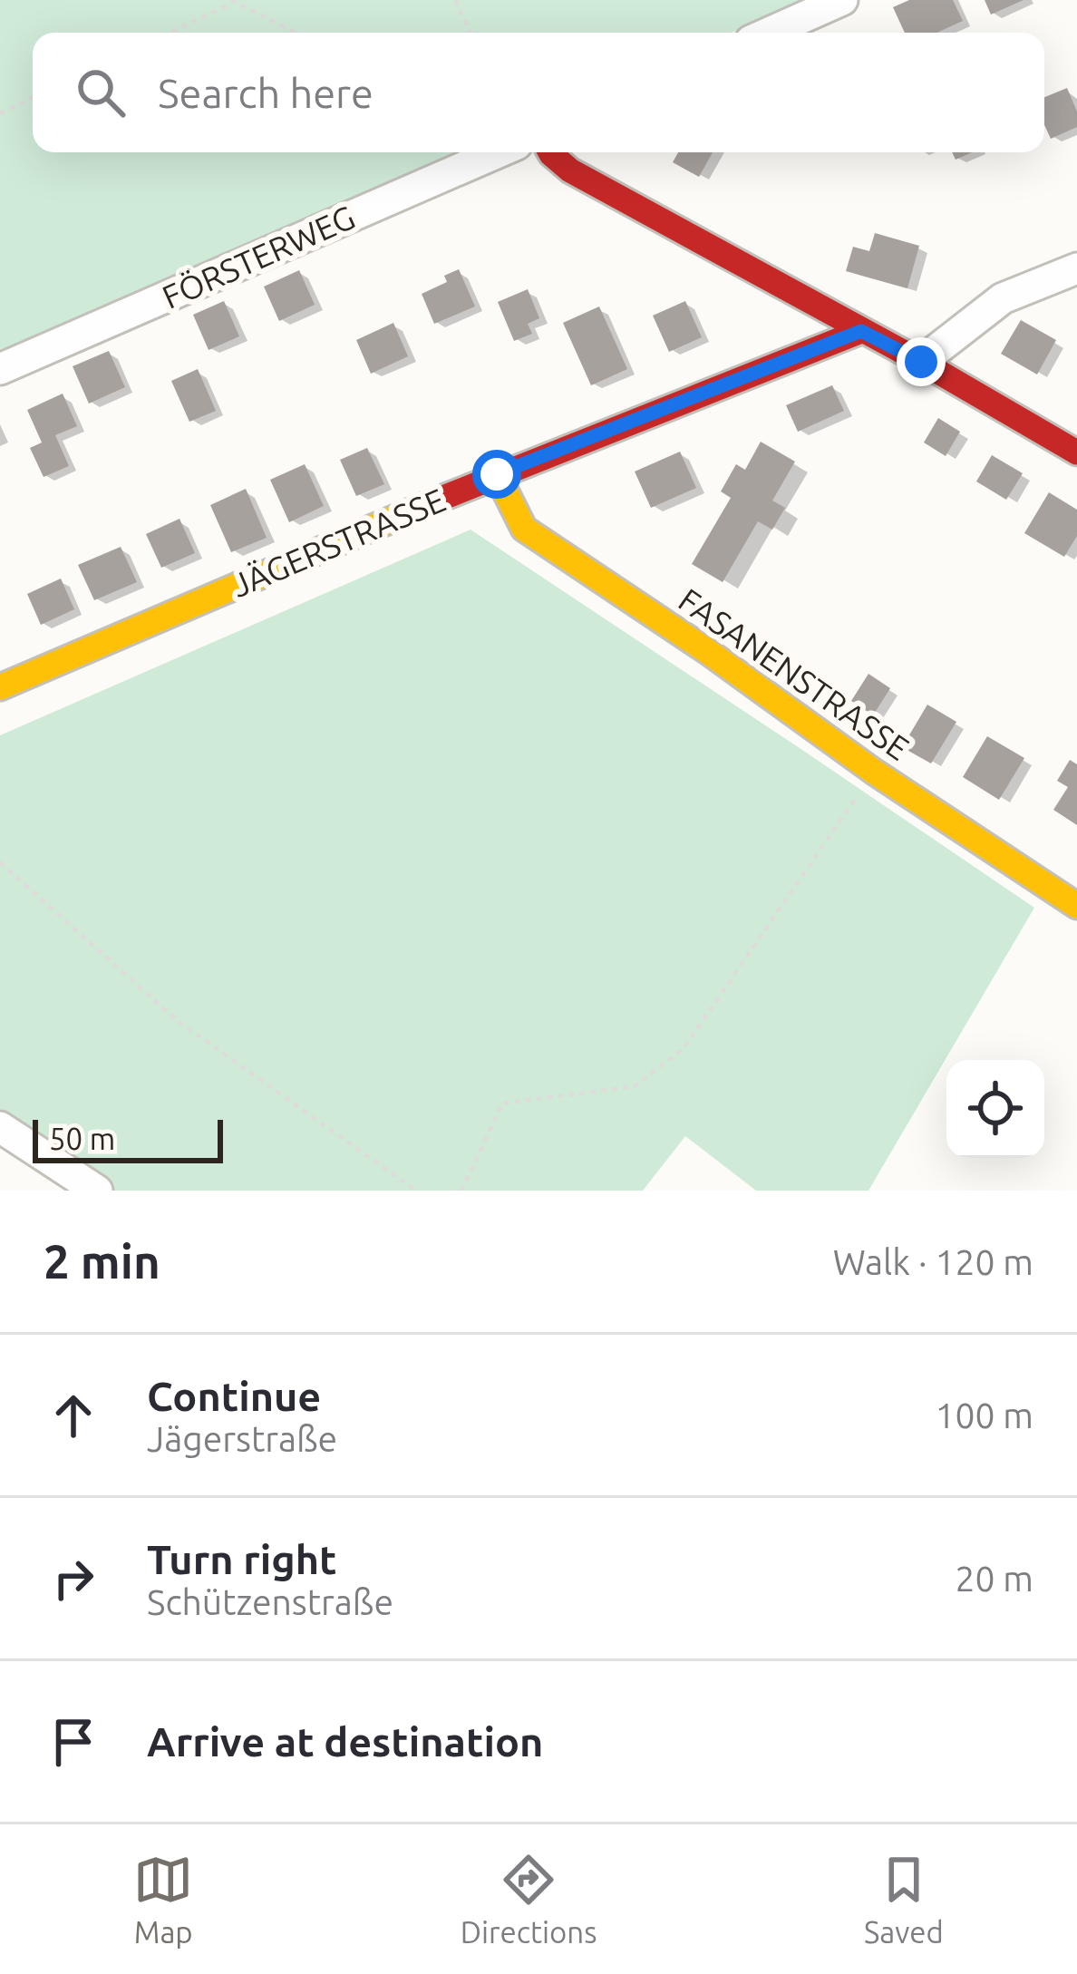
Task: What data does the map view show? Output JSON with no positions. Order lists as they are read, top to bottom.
{
  "streets": {
    "street": ["FÖRSTERWEG", "JÄGERSTRASSE", "FASANENSTRASSE"]
  },
  "crossings": [
    ["JÄGERSTRASSE", "FASANENSTRASSE"]
  ],
  "scale_bar": "50 m",
  "page": {
    "search": "Search here",
    "scale": "50 m",
    "heading": ["2 min", "Walk · 120 m"],
    "list": [
      ["Continue", "Jägerstraße", "100 m"],
      ["Turn right", "Schützenstraße", "20 m"],
      "Arrive at destination"
    ],
    "nav": ["Map", "Directions", "Saved"]
  }
}
